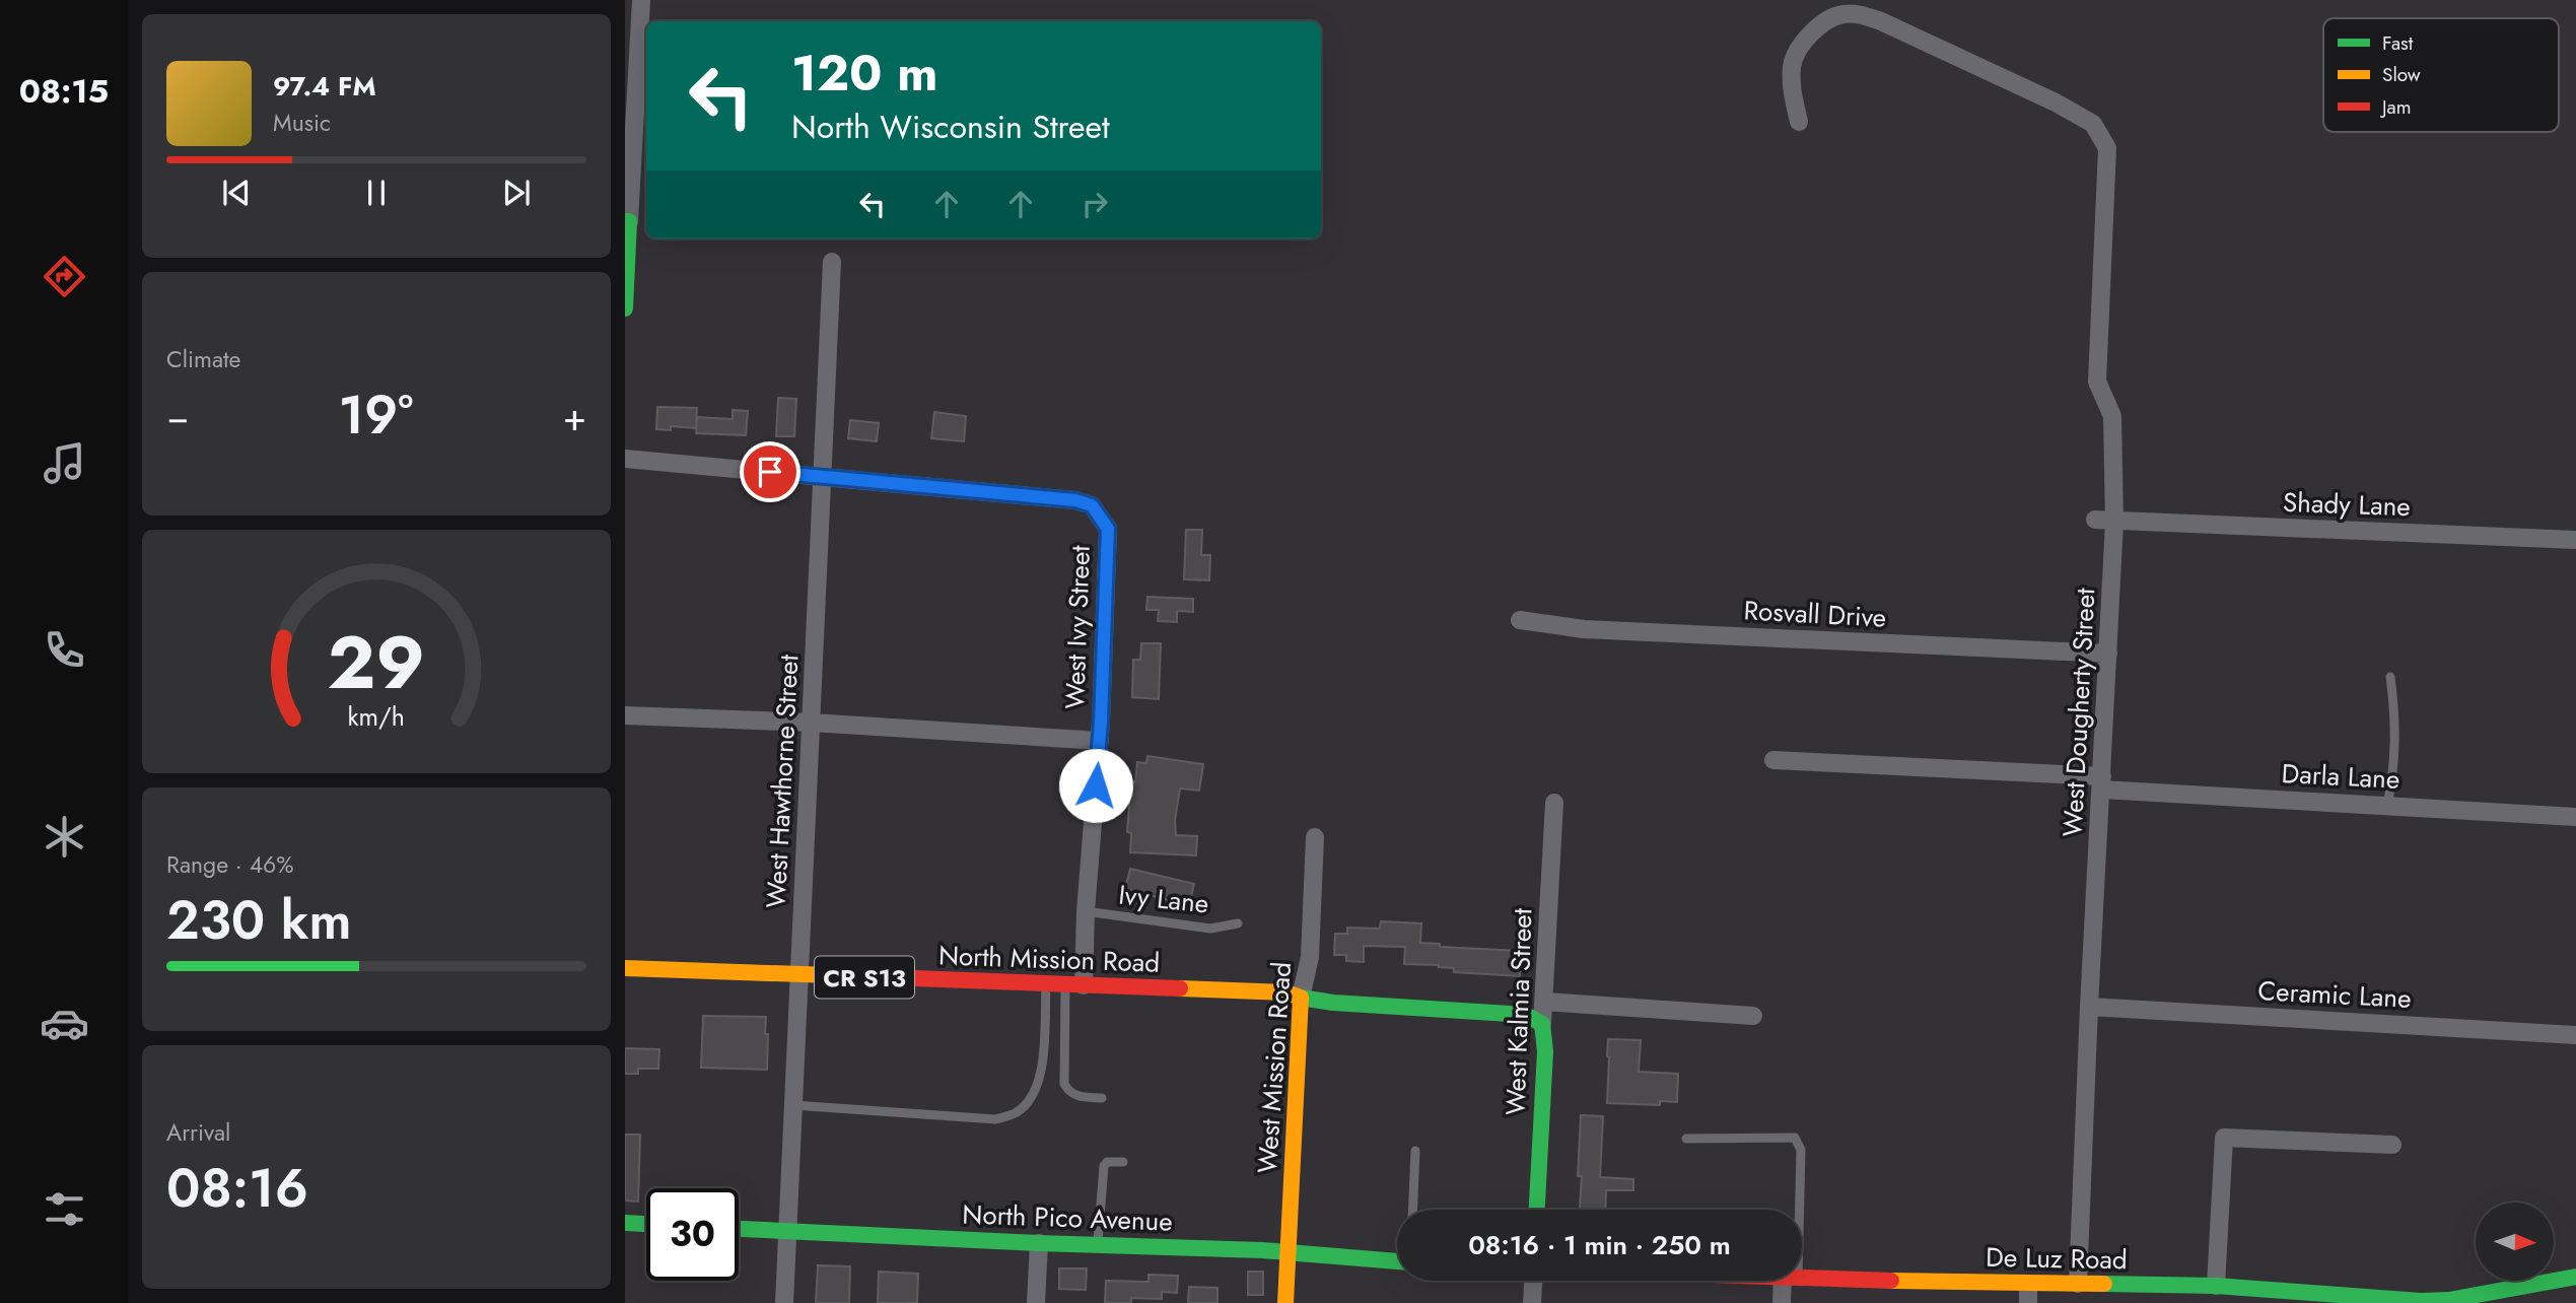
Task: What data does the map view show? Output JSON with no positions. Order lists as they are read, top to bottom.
{
  "streets": {
    "main road": [
      "North Mission Road",
      "CR S13",
      "West Kalmia Street",
      "West Mission Road",
      "North Pico Avenue",
      "De Luz Road"
    ],
    "street": [
      "Shady Lane",
      "Rosvall Drive",
      "West Ivy Street",
      "West Dougherty Street",
      "Darla Lane",
      "West Hawthorne Street",
      "Ceramic Lane"
    ],
    "lane": ["Ivy Lane"]
  },
  "crossings": [
    ["Shady Lane", "West Dougherty Street"],
    ["Rosvall Drive", "West Dougherty Street"],
    ["West Ivy Street", "West Hawthorne Street"],
    ["West Ivy Street", "Ivy Lane"],
    ["West Ivy Street", "North Mission Road"],
    ["West Dougherty Street", "Darla Lane"],
    ["West Dougherty Street", "Ceramic Lane"],
    ["West Dougherty Street", "De Luz Road"],
    ["West Hawthorne Street", "North Mission Road"],
    ["West Hawthorne Street", "North Pico Avenue"],
    ["North Mission Road", "West Kalmia Street"],
    ["North Mission Road", "West Mission Road"],
    ["West Mission Road", "North Pico Avenue"]
  ],
  "legend": ["Fast", "Slow", "Jam"],
  "north": "right",
  "page": {
    "tabs": "08:15",
    "turn": ["120 m", "North Wisconsin Street"],
    "song": ["97.4 FM", "Music"],
    "tile": [
      "Climate",
      ["Range · 46%", "230 km"],
      ["Arrival", "08:16"]
    ],
    "heat": ["−", "19°", "+"],
    "limit": "30",
    "trip": "08:16 · 1 min · 250 m",
    "gauge": ["29", "km/h"]
  }
}
